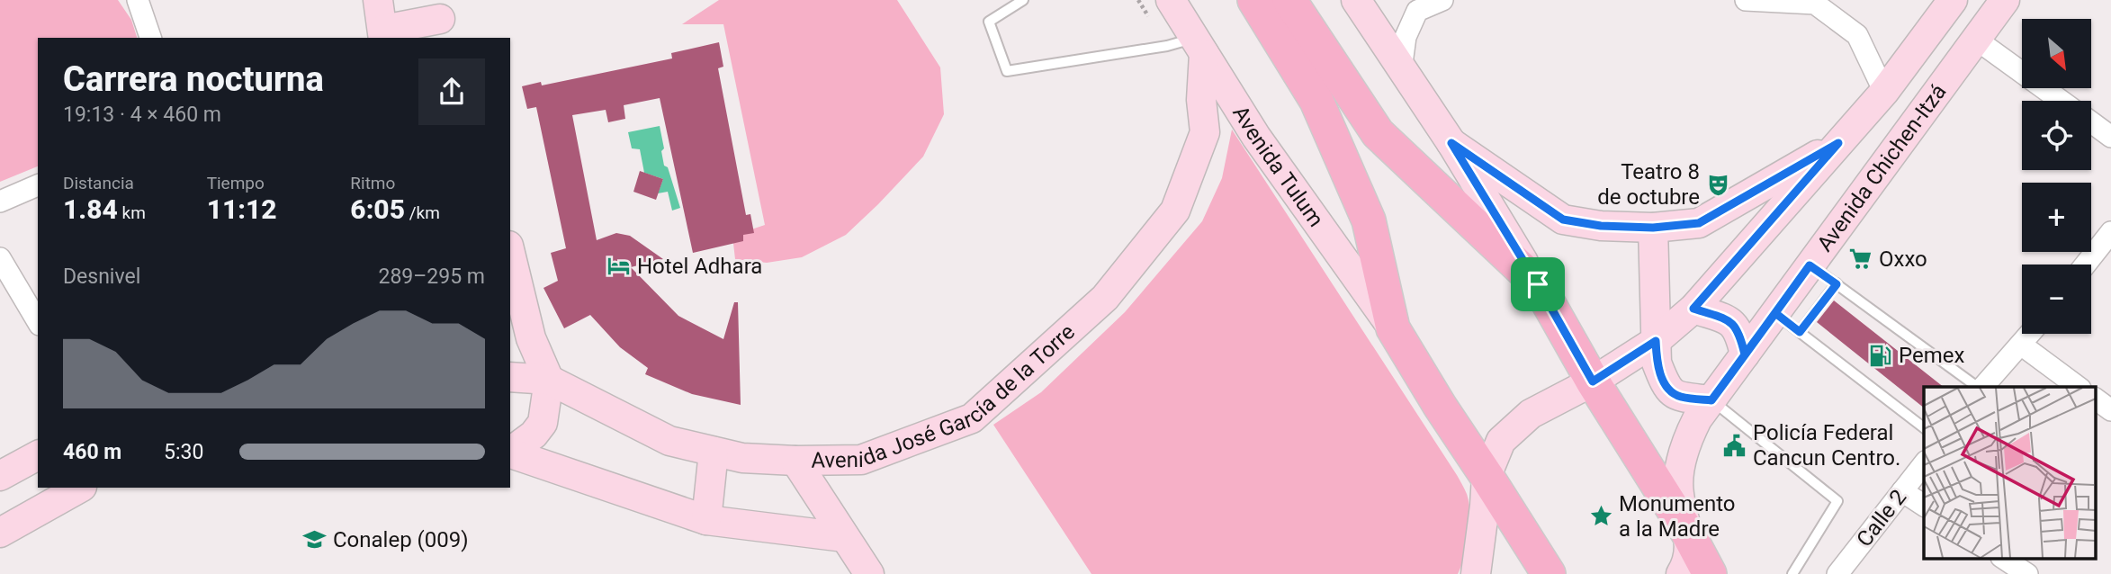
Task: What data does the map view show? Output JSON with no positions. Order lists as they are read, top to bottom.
{
  "streets": {
    "main road": ["Avenida Tulum"],
    "street": ["Avenida Chichen-Itzá", "Avenida José García de la Torre", "Calle 2"]
  },
  "crossings": [
    ["Avenida Tulum", "Avenida Chichen-Itzá"],
    ["Avenida Tulum", "Avenida José García de la Torre"]
  ],
  "places": {
    "theatre": ["Teatro 8 de octubre"],
    "supermarket": ["Oxxo"],
    "hotel": ["Hotel Adhara"],
    "fuel station": ["Pemex"],
    "public building": ["Policía Federal Cancun Centro."],
    "place": ["Monumento a la Madre"],
    "school or university": ["Conalep (009)"]
  },
  "north": "bottom right",
  "page": {
    "map_buttons": ["+", "−"],
    "heading": ["Carrera nocturna", "19:13 · 4 × 460 m"],
    "stats": [
      ["Distancia", "1.84 km"],
      ["Tiempo", "11:12"],
      ["Ritmo", "6:05 /km"]
    ],
    "chart": ["Desnivel", "289–295 m"],
    "list": [
      {
        "name": "460 m",
        "note": "5:30"
      }
    ]
  }
}
